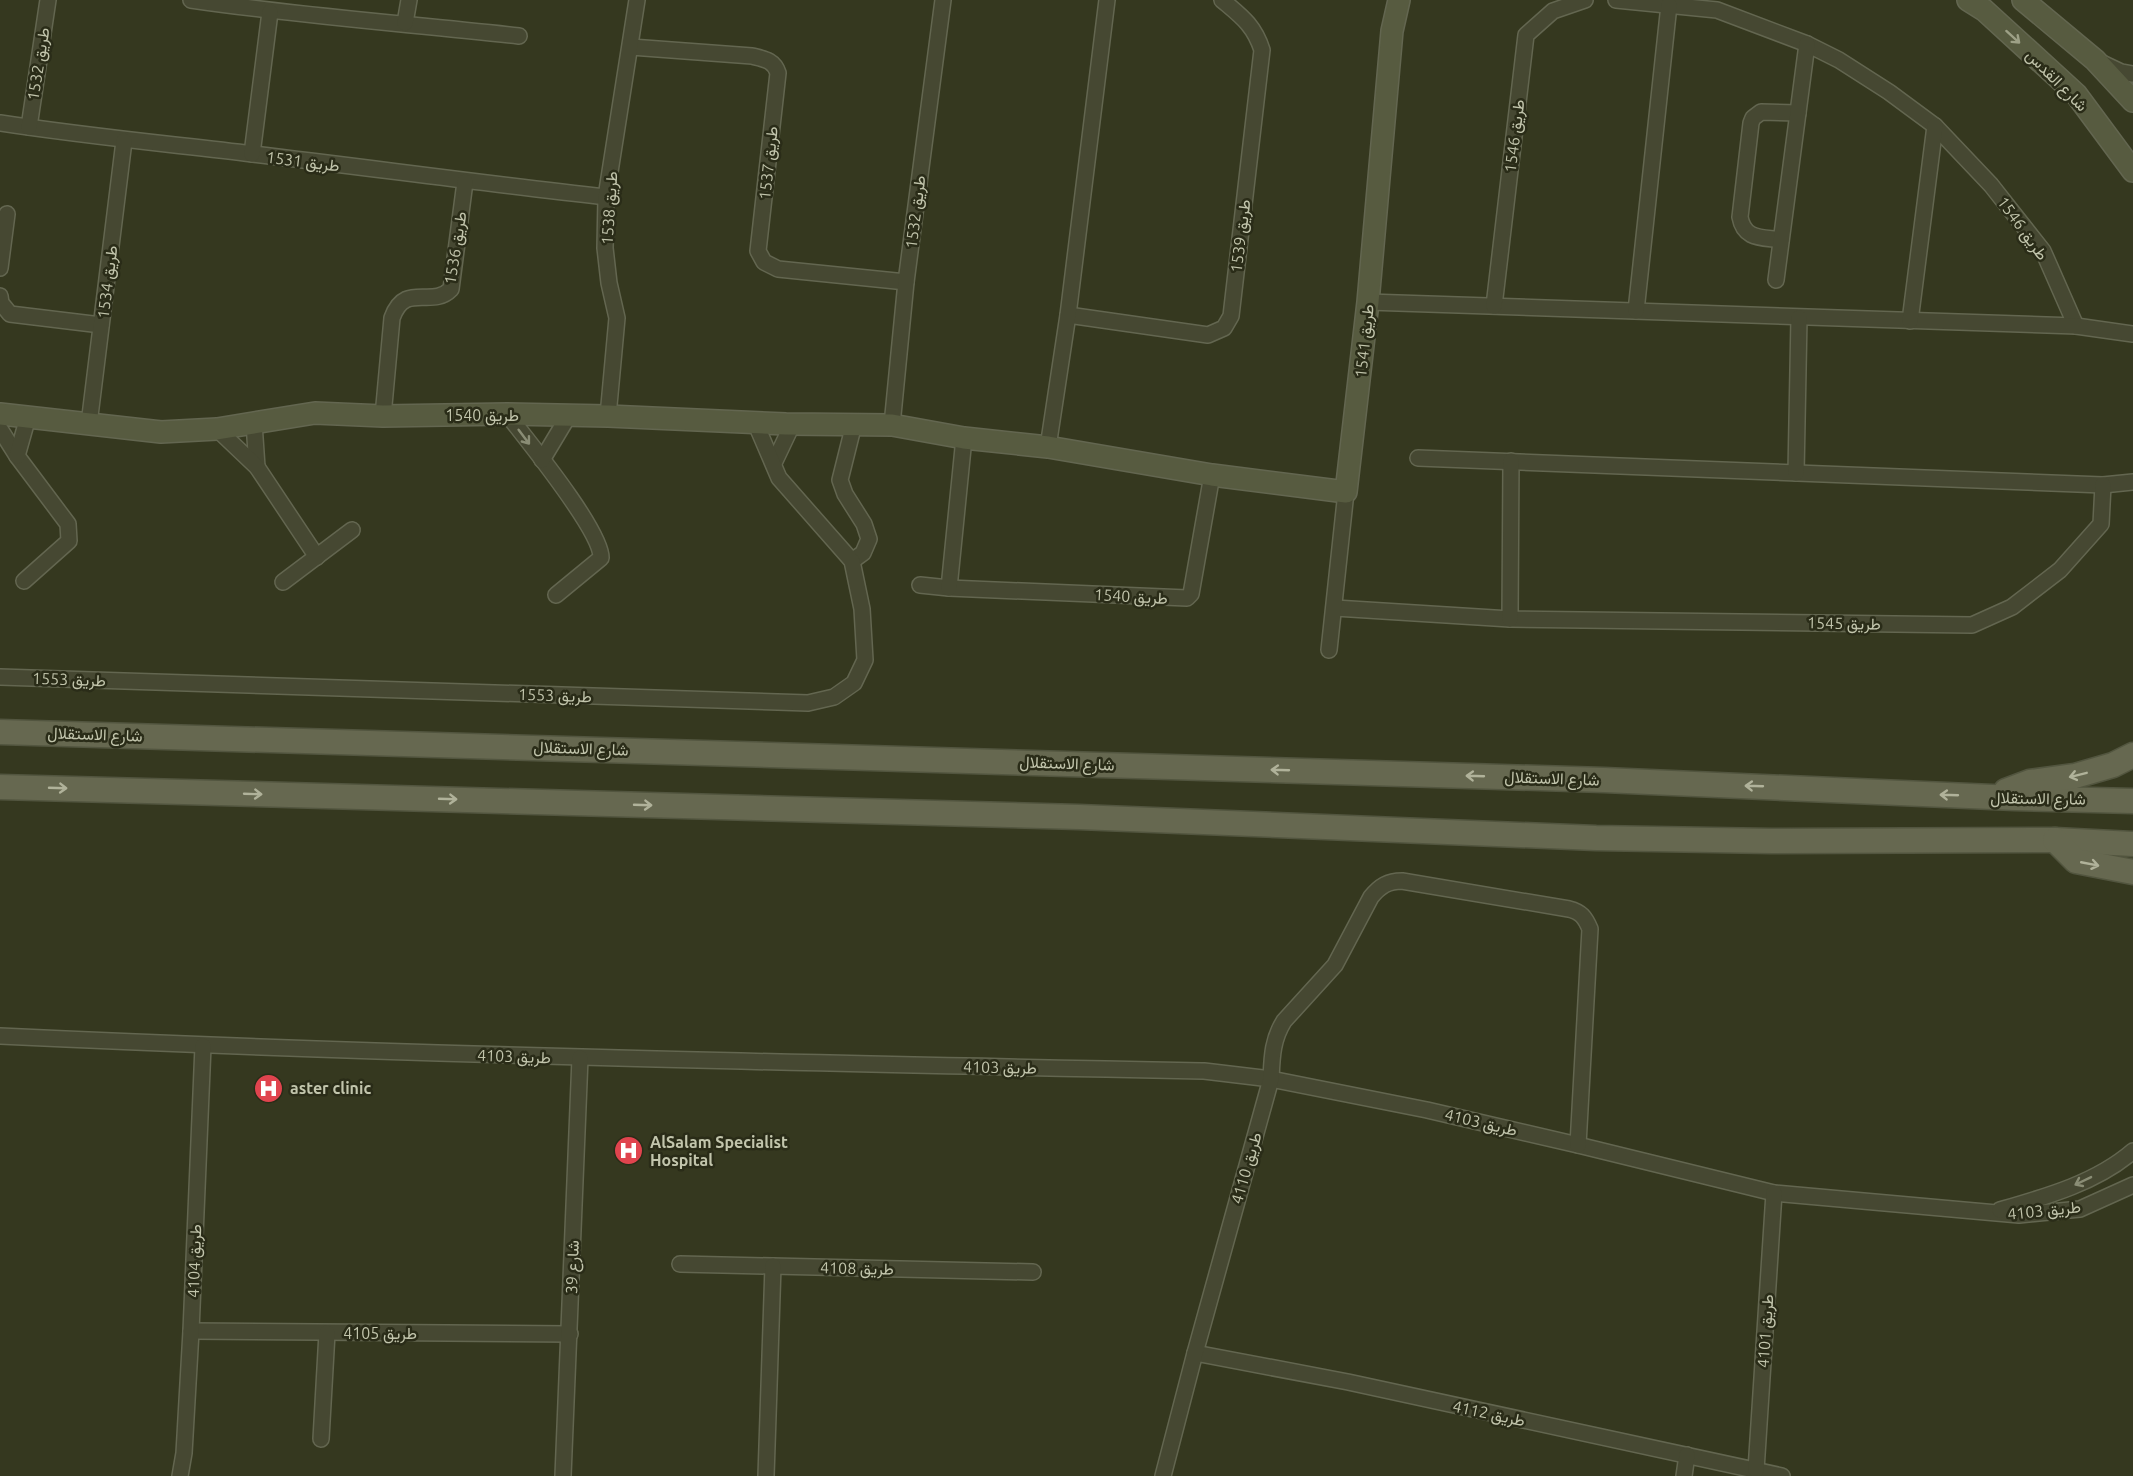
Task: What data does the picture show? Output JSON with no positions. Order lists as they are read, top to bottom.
{
  "streets": {
    "main road": ["شارع الاستقلال"],
    "street": [
      "طريق 1532",
      "شارع القدس",
      "طريق 1546",
      "طريق 1531",
      "طريق 1537",
      "طريق 1538",
      "طريق 1539",
      "طريق 1536",
      "طريق 1534",
      "طريق 1541",
      "طريق 1540",
      "طريق 1545",
      "طريق 1553",
      "طريق 4103",
      "طريق 4110",
      "طريق 4104",
      "شارع 39",
      "طريق 4108",
      "طريق 4101",
      "طريق 4105",
      "طريق 4112"
    ]
  },
  "crossings": [
    ["طريق 1532", "طريق 1531"],
    ["طريق 1532", "طريق 1537"],
    ["طريق 1532", "طريق 1540"],
    ["طريق 1531", "طريق 1538"],
    ["طريق 1531", "طريق 1536"],
    ["طريق 1531", "طريق 1534"],
    ["طريق 1537", "طريق 1538"],
    ["طريق 1538", "طريق 1540"],
    ["طريق 1536", "طريق 1540"],
    ["طريق 1534", "طريق 1540"],
    ["طريق 1541", "طريق 1540"],
    ["طريق 1541", "طريق 1545"],
    ["طريق 1540", "طريق 1553"],
    ["طريق 4103", "طريق 4110"],
    ["طريق 4103", "طريق 4104"],
    ["طريق 4103", "شارع 39"],
    ["طريق 4103", "طريق 4101"],
    ["طريق 4110", "طريق 4112"],
    ["طريق 4104", "طريق 4105"],
    ["شارع 39", "طريق 4105"],
    ["طريق 4101", "طريق 4112"]
  ],
  "places": {
    "hospital": ["aster clinic", "AlSalam Specialist Hospital"]
  }
}
